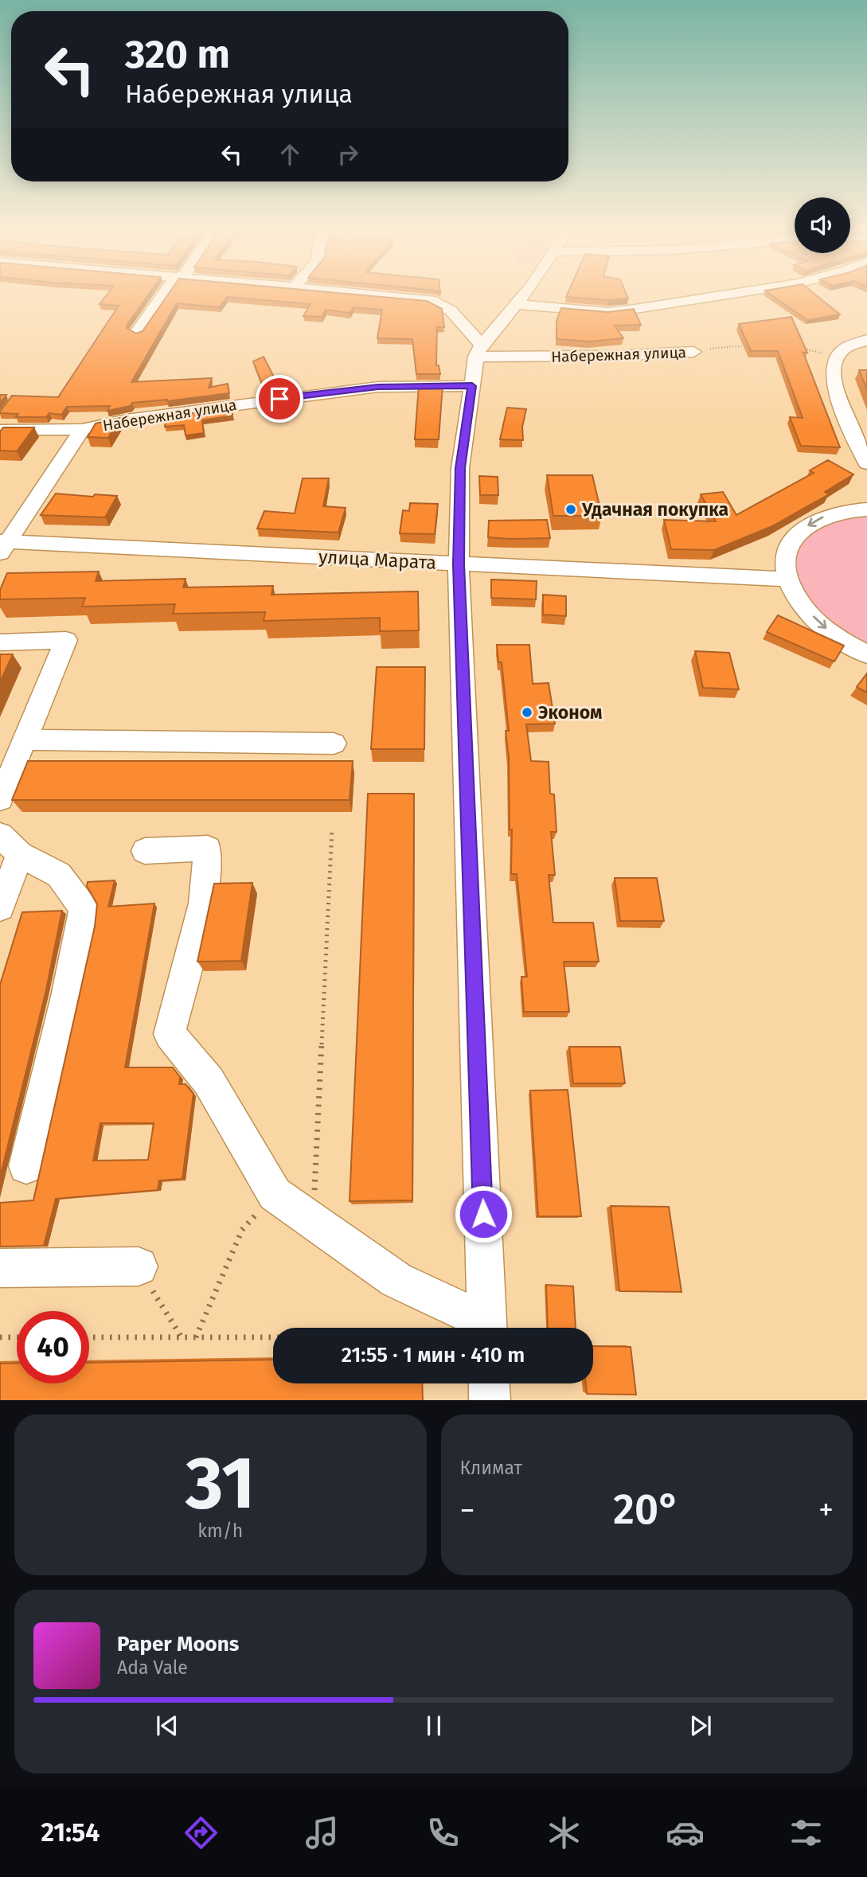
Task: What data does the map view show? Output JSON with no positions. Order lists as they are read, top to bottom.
{
  "streets": {
    "street": ["Набережная улица", "улица Марата"]
  },
  "places": ["Удачная покупка", "Эконом"],
  "page": {
    "turn": ["320 m", "Набережная улица"],
    "limit": "40",
    "trip": "21:55 · 1 мин · 410 m",
    "tile": [
      ["31", "km/h"],
      "Климат"
    ],
    "heat": ["−", "20°", "+"],
    "song": ["Paper Moons", "Ada Vale"],
    "tabs": "21:54"
  }
}
